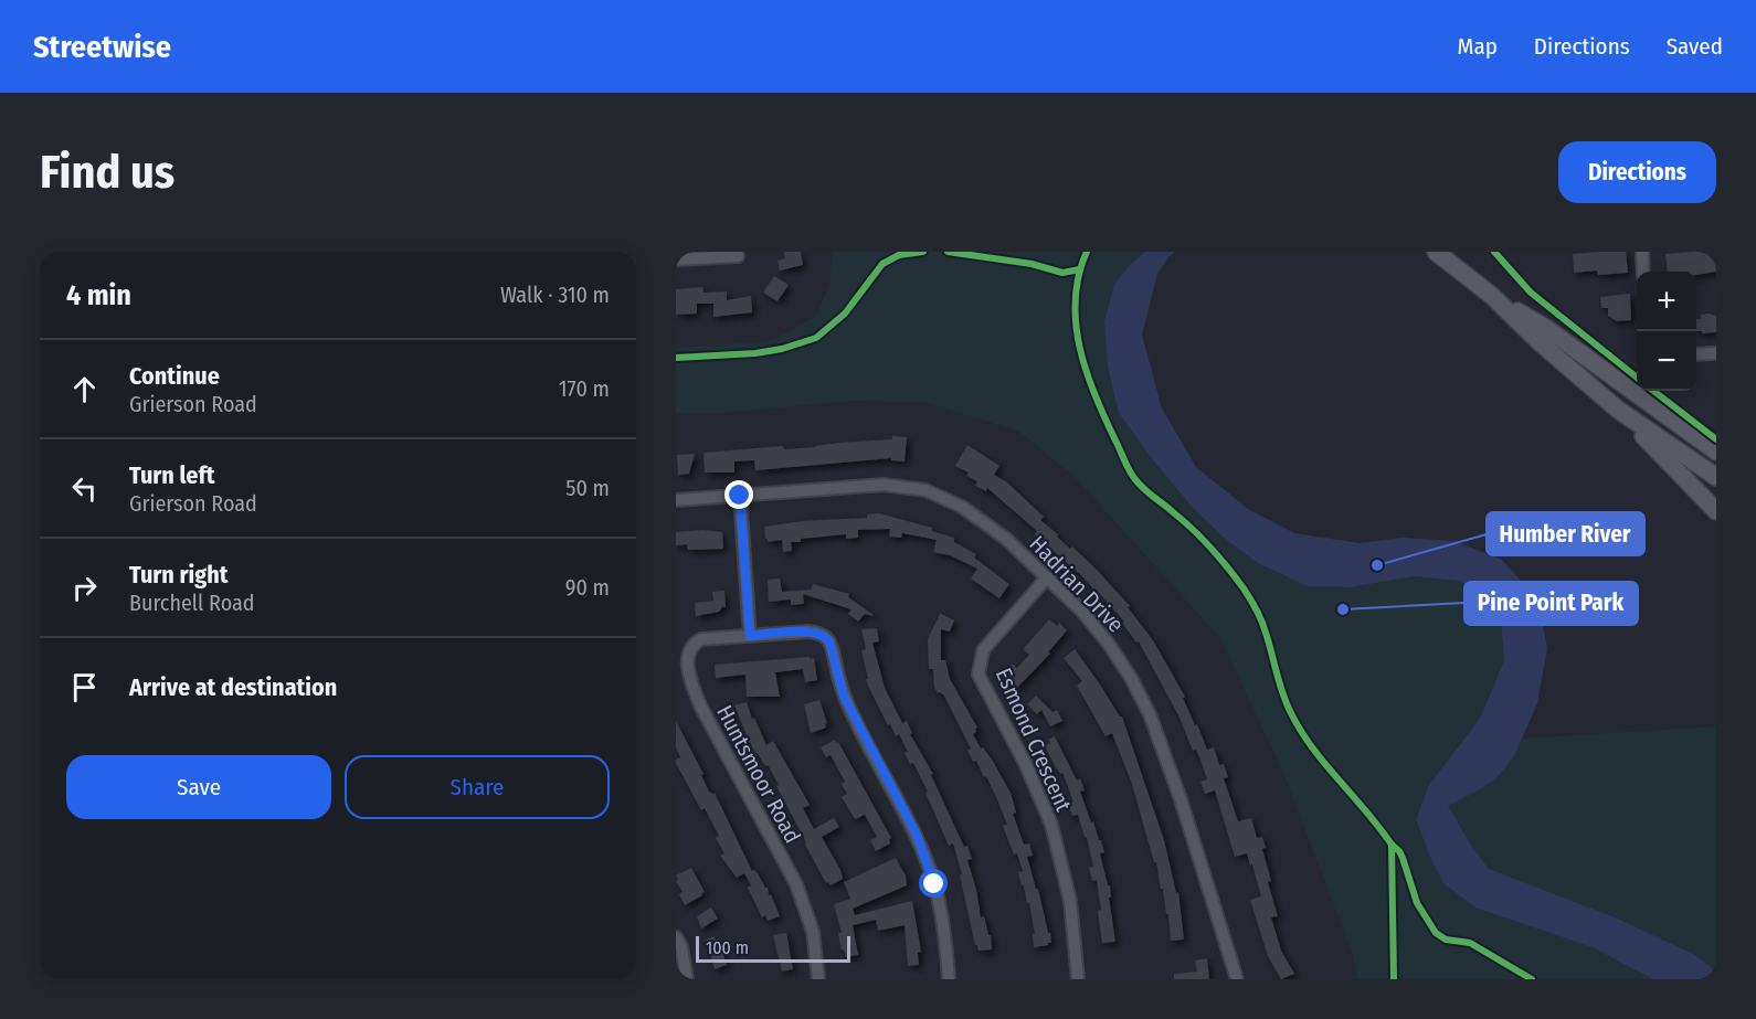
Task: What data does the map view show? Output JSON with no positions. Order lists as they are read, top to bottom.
{
  "streets": {
    "street": ["Hadrian Drive", "Esmond Crescent", "Huntsmoor Road"]
  },
  "crossings": [
    ["Hadrian Drive", "Esmond Crescent"]
  ],
  "places": ["Humber River", "Pine Point Park"],
  "scale_bar": "100 m",
  "page": {
    "header": "Streetwise",
    "nav": ["Map", "Directions", "Saved"],
    "buttons": [
      "Directions",
      ["Save", "Share"]
    ],
    "title": "Find us",
    "heading": ["4 min", "Walk · 310 m"],
    "map_buttons": ["+", "−"],
    "list": [
      ["Continue", "Grierson Road", "170 m"],
      ["Turn left", "Grierson Road", "50 m"],
      ["Turn right", "Burchell Road", "90 m"],
      "Arrive at destination"
    ],
    "scale": "100 m"
  }
}
